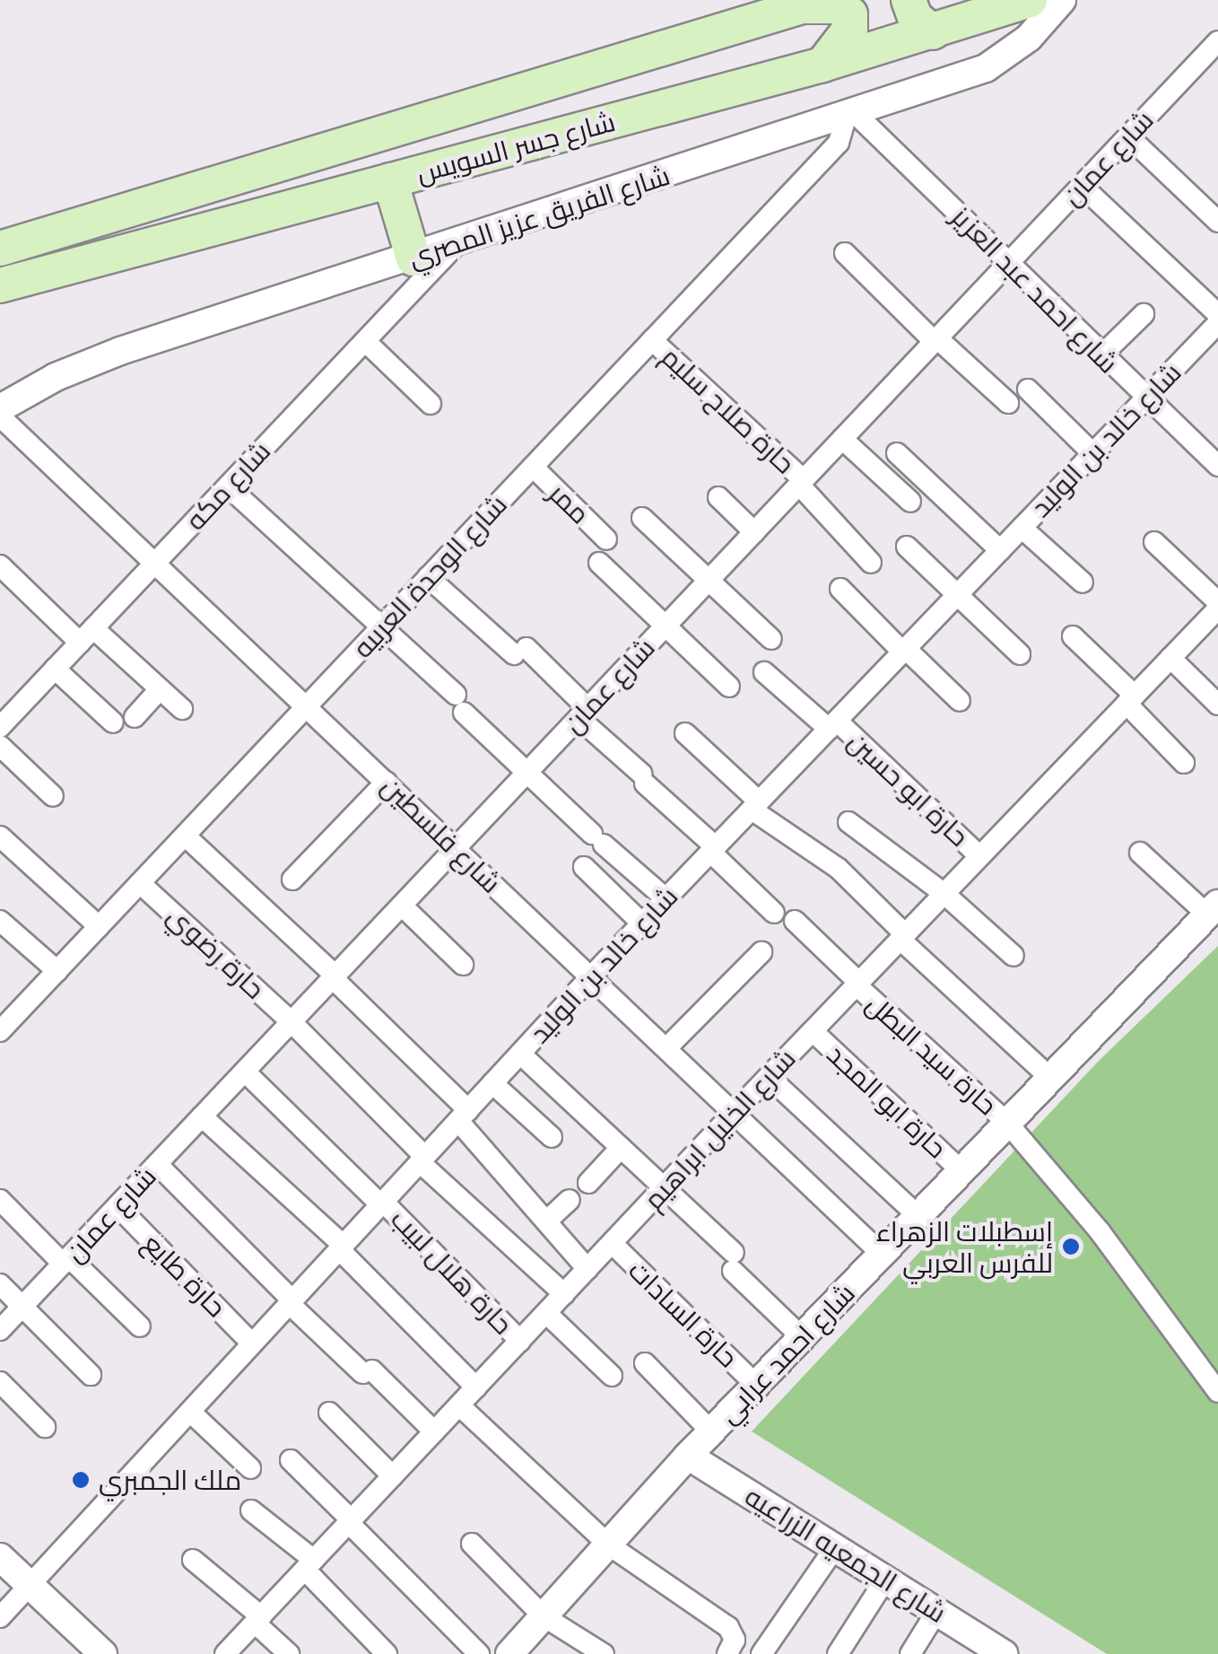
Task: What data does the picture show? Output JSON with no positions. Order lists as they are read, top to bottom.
{
  "streets": {
    "main road": ["شارع جسر السويس"],
    "street": [
      "شارع عمان",
      "شارع الفريق عزيز المصري",
      "شارع احمد عبد العزيز",
      "حارة صلاح سليم",
      "شارع خالد بن الوليد",
      "شارع مكه",
      "ممر",
      "شارع الوحدة العربيه",
      "حارة ابو حسين",
      "شارع فلسطين",
      "حارة رضوي",
      "حارة سيد البطل",
      "حارة ابو المجد",
      "شارع الخليل ابراهيم",
      "حارة هلال لبيب",
      "حارة طايع",
      "حارة السادات",
      "شارع احمد عرابي",
      "شارع الجمعيه الزراعيه"
    ]
  },
  "crossings": [
    ["شارع عمان", "شارع احمد عبد العزيز"],
    ["شارع عمان", "حارة صلاح سليم"],
    ["شارع عمان", "شارع فلسطين"],
    ["شارع عمان", "حارة رضوي"],
    ["شارع عمان", "حارة هلال لبيب"],
    ["شارع عمان", "حارة طايع"],
    ["شارع الفريق عزيز المصري", "شارع احمد عبد العزيز"],
    ["شارع الفريق عزيز المصري", "شارع مكه"],
    ["شارع الفريق عزيز المصري", "شارع الوحدة العربيه"],
    ["شارع الفريق عزيز المصري", "شارع فلسطين"],
    ["شارع احمد عبد العزيز", "شارع خالد بن الوليد"],
    ["شارع احمد عبد العزيز", "شارع الوحدة العربيه"],
    ["حارة صلاح سليم", "شارع الوحدة العربيه"],
    ["شارع خالد بن الوليد", "حارة ابو حسين"],
    ["شارع خالد بن الوليد", "شارع فلسطين"],
    ["شارع خالد بن الوليد", "حارة رضوي"],
    ["شارع خالد بن الوليد", "حارة هلال لبيب"],
    ["شارع خالد بن الوليد", "حارة طايع"],
    ["شارع مكه", "شارع فلسطين"],
    ["ممر", "شارع الوحدة العربيه"],
    ["شارع الوحدة العربيه", "شارع فلسطين"],
    ["شارع الوحدة العربيه", "حارة رضوي"],
    ["حارة ابو حسين", "شارع الخليل ابراهيم"],
    ["شارع فلسطين", "شارع الخليل ابراهيم"],
    ["شارع فلسطين", "شارع احمد عرابي"],
    ["حارة رضوي", "شارع الخليل ابراهيم"],
    ["حارة سيد البطل", "شارع الخليل ابراهيم"],
    ["حارة سيد البطل", "شارع احمد عرابي"],
    ["حارة ابو المجد", "شارع الخليل ابراهيم"],
    ["حارة ابو المجد", "شارع احمد عرابي"],
    ["شارع الخليل ابراهيم", "حارة هلال لبيب"],
    ["شارع الخليل ابراهيم", "حارة السادات"],
    ["حارة السادات", "شارع احمد عرابي"],
    ["شارع احمد عرابي", "شارع الجمعيه الزراعيه"]
  ],
  "places": ["إسطبلات الزهراء للفرس العربي", "ملك الجمبري"]
}
